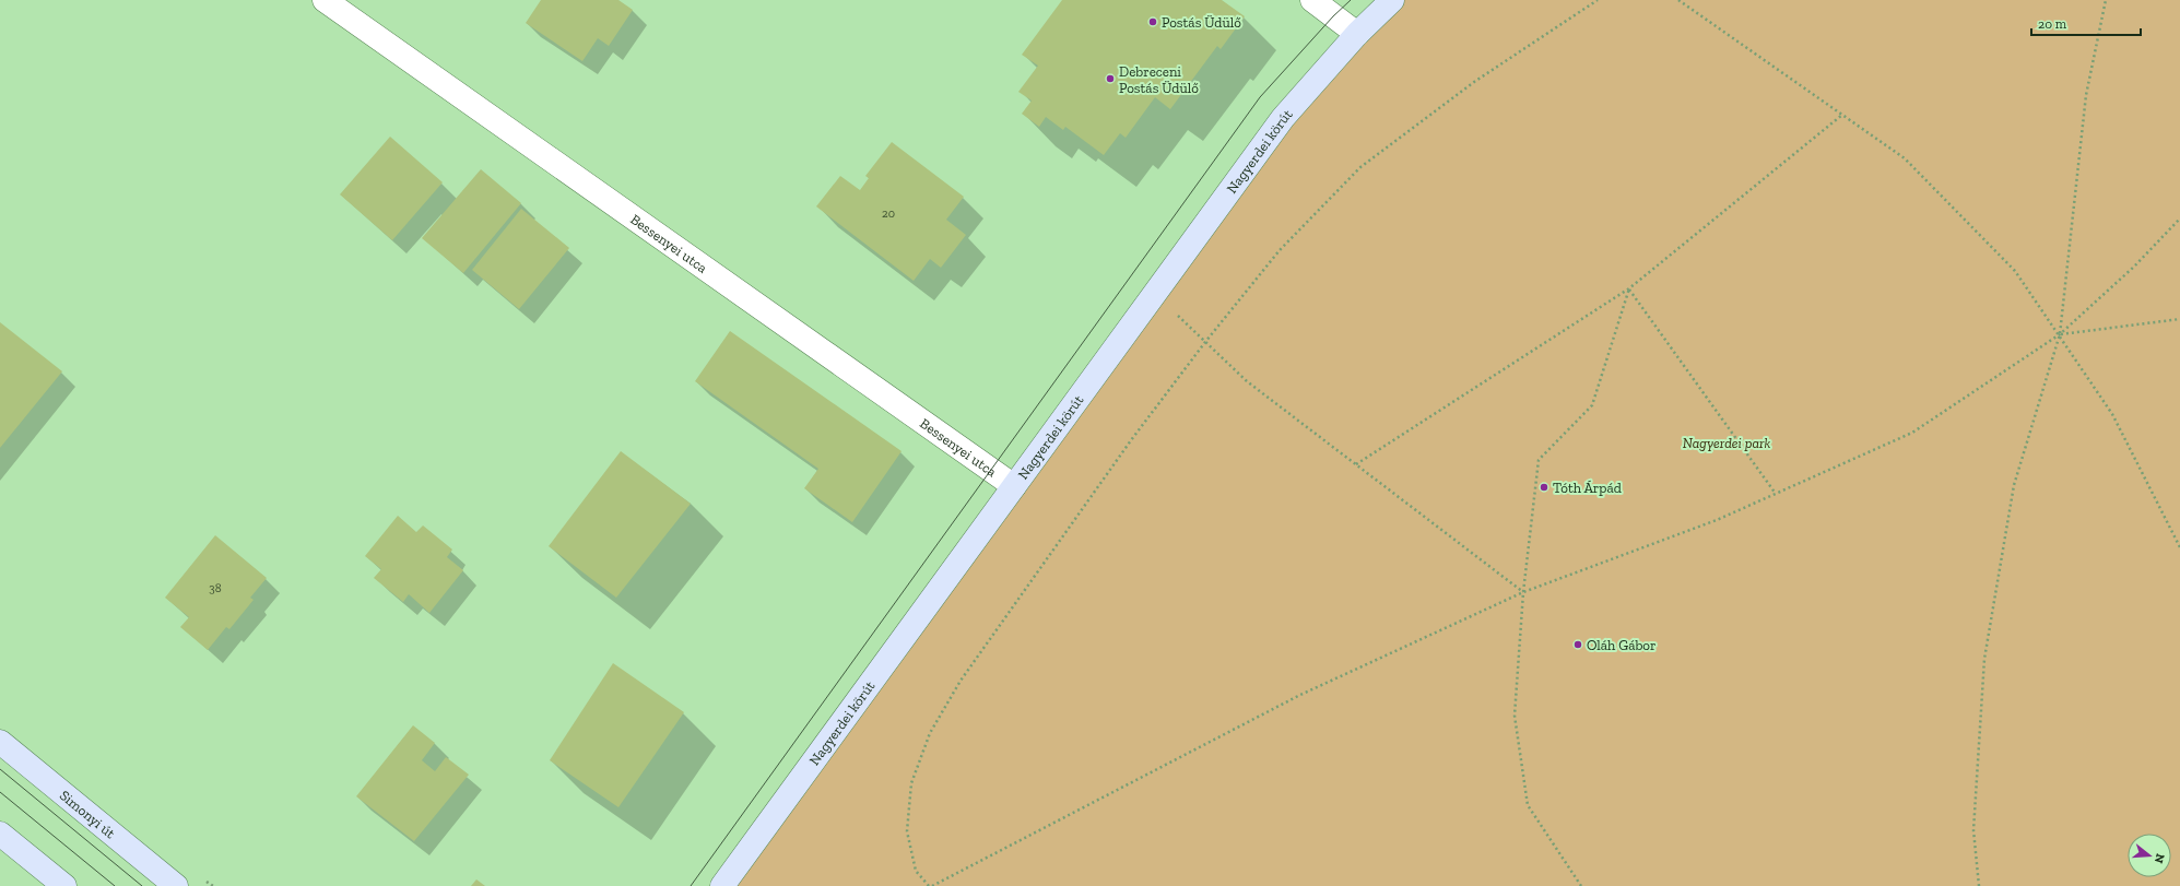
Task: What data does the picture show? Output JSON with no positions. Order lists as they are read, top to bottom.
{
  "streets": {
    "street": ["Nagyerdei körút", "Bessenyei utca", "Simonyi út"]
  },
  "crossings": [
    ["Nagyerdei körút", "Bessenyei utca"]
  ],
  "parks": ["Nagyerdei park"],
  "places": [
    "Postás Üdülő",
    "Debreceni Postás Üdülő",
    "Tóth Árpád",
    "Oláh Gábor"
  ],
  "house_numbers": ["20", "38"],
  "scale_bar": "20 m",
  "north": "right"
}
